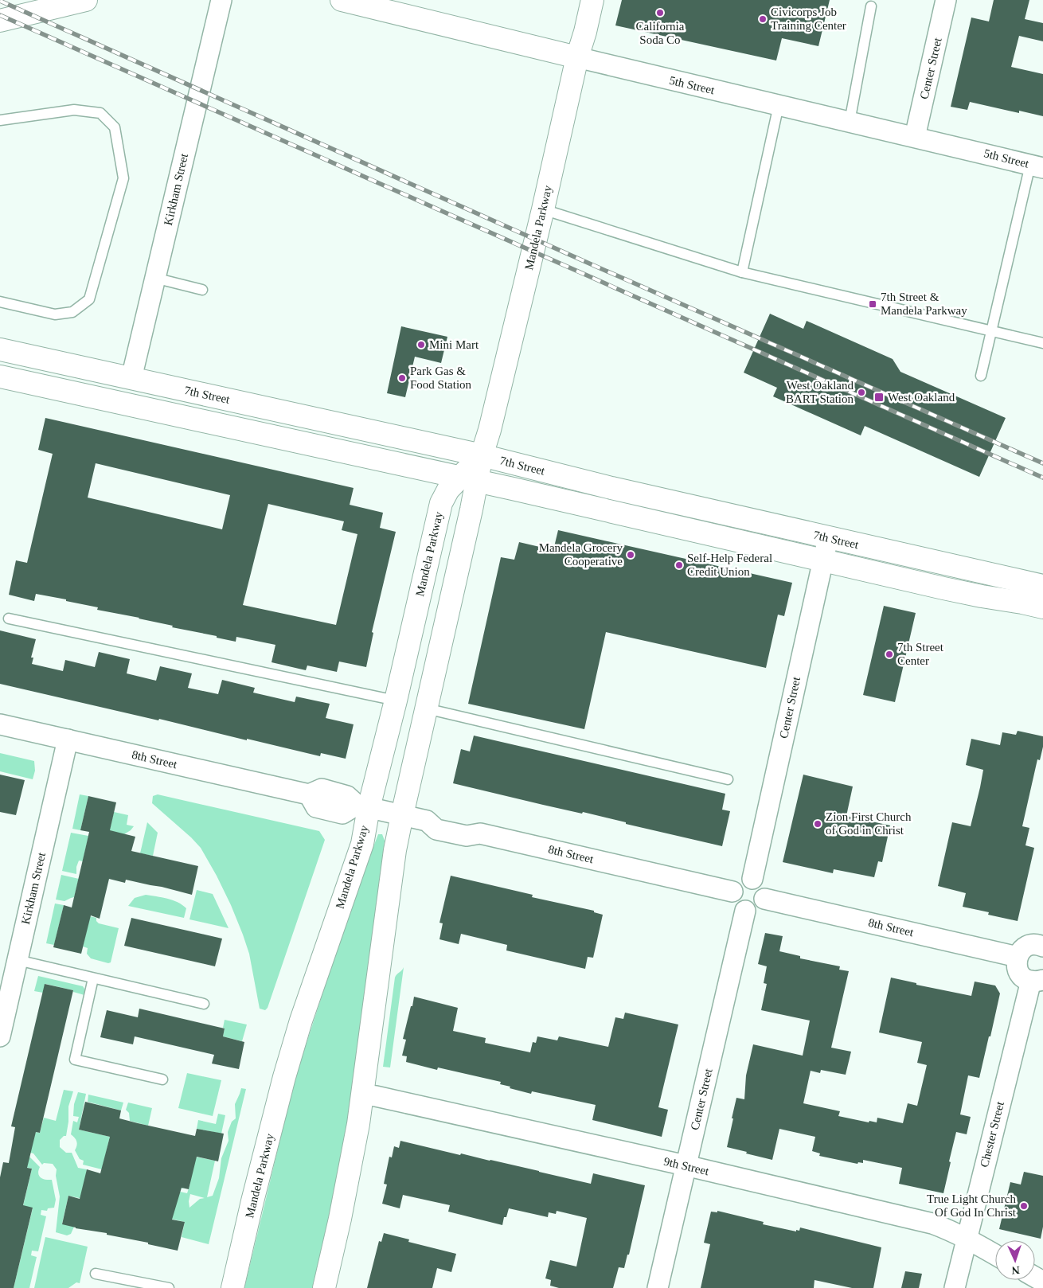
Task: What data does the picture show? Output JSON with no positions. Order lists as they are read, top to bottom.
{
  "streets": {
    "main road": ["5th Street", "Mandela Parkway", "7th Street"],
    "street": [
      "Center Street",
      "Kirkham Street",
      "8th Street",
      "Chester Street",
      "9th Street"
    ]
  },
  "crossings": [
    ["Center Street", "5th Street"],
    ["Center Street", "7th Street"],
    ["Center Street", "8th Street"],
    ["Center Street", "9th Street"],
    ["5th Street", "Mandela Parkway"],
    ["Kirkham Street", "7th Street"],
    ["Kirkham Street", "8th Street"],
    ["Mandela Parkway", "7th Street"],
    ["Mandela Parkway", "8th Street"],
    ["Mandela Parkway", "9th Street"],
    ["Chester Street", "9th Street"]
  ],
  "places": {
    "other": [
      "California Soda Co",
      "Civicorps Job Training Center",
      "Mini Mart",
      "Park Gas & Food Station",
      "West Oakland BART Station",
      "Mandela Grocery Cooperative",
      "Self-Help Federal Credit Union",
      "7th Street Center",
      "Zion First Church of God in Christ",
      "True Light Church Of God In Christ"
    ],
    "transit": ["7th Street & Mandela Parkway", "West Oakland"]
  },
  "north": "bottom"
}
